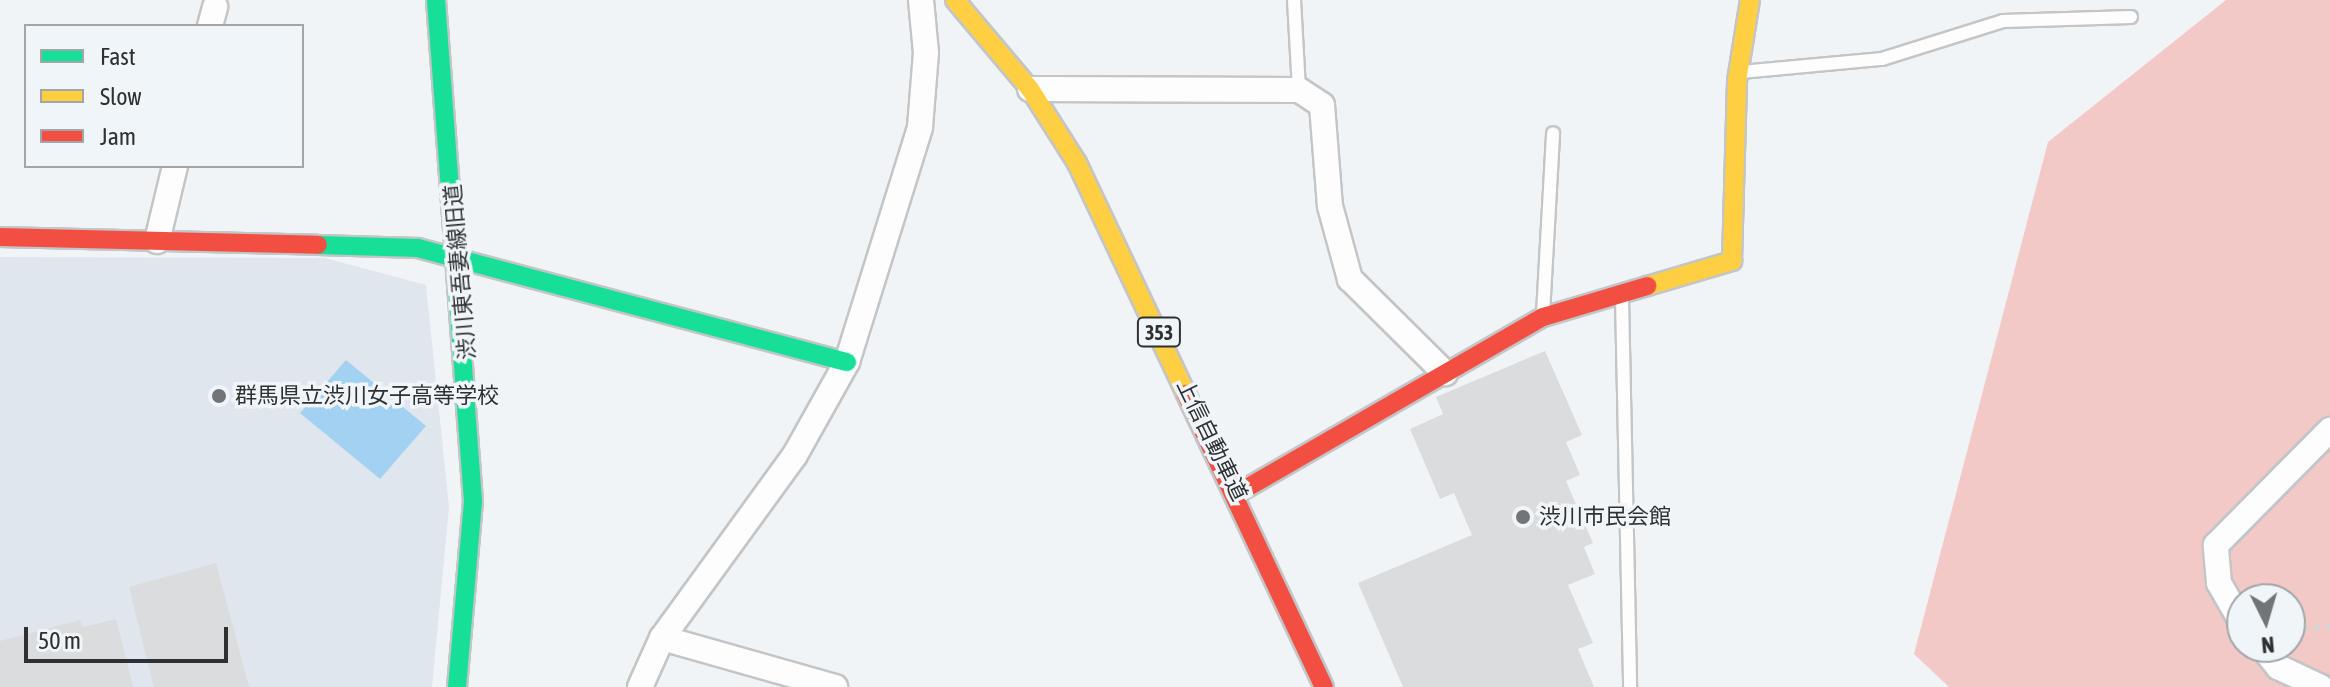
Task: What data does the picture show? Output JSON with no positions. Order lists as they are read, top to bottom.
{
  "streets": {
    "main road": ["渋川東吾妻線旧道", "353", "上信自動車道"]
  },
  "places": ["群馬県立渋川女子高等学校", "渋川市民会館"],
  "legend": ["Fast", "Slow", "Jam"],
  "scale_bar": "50 m",
  "north": "bottom"
}
